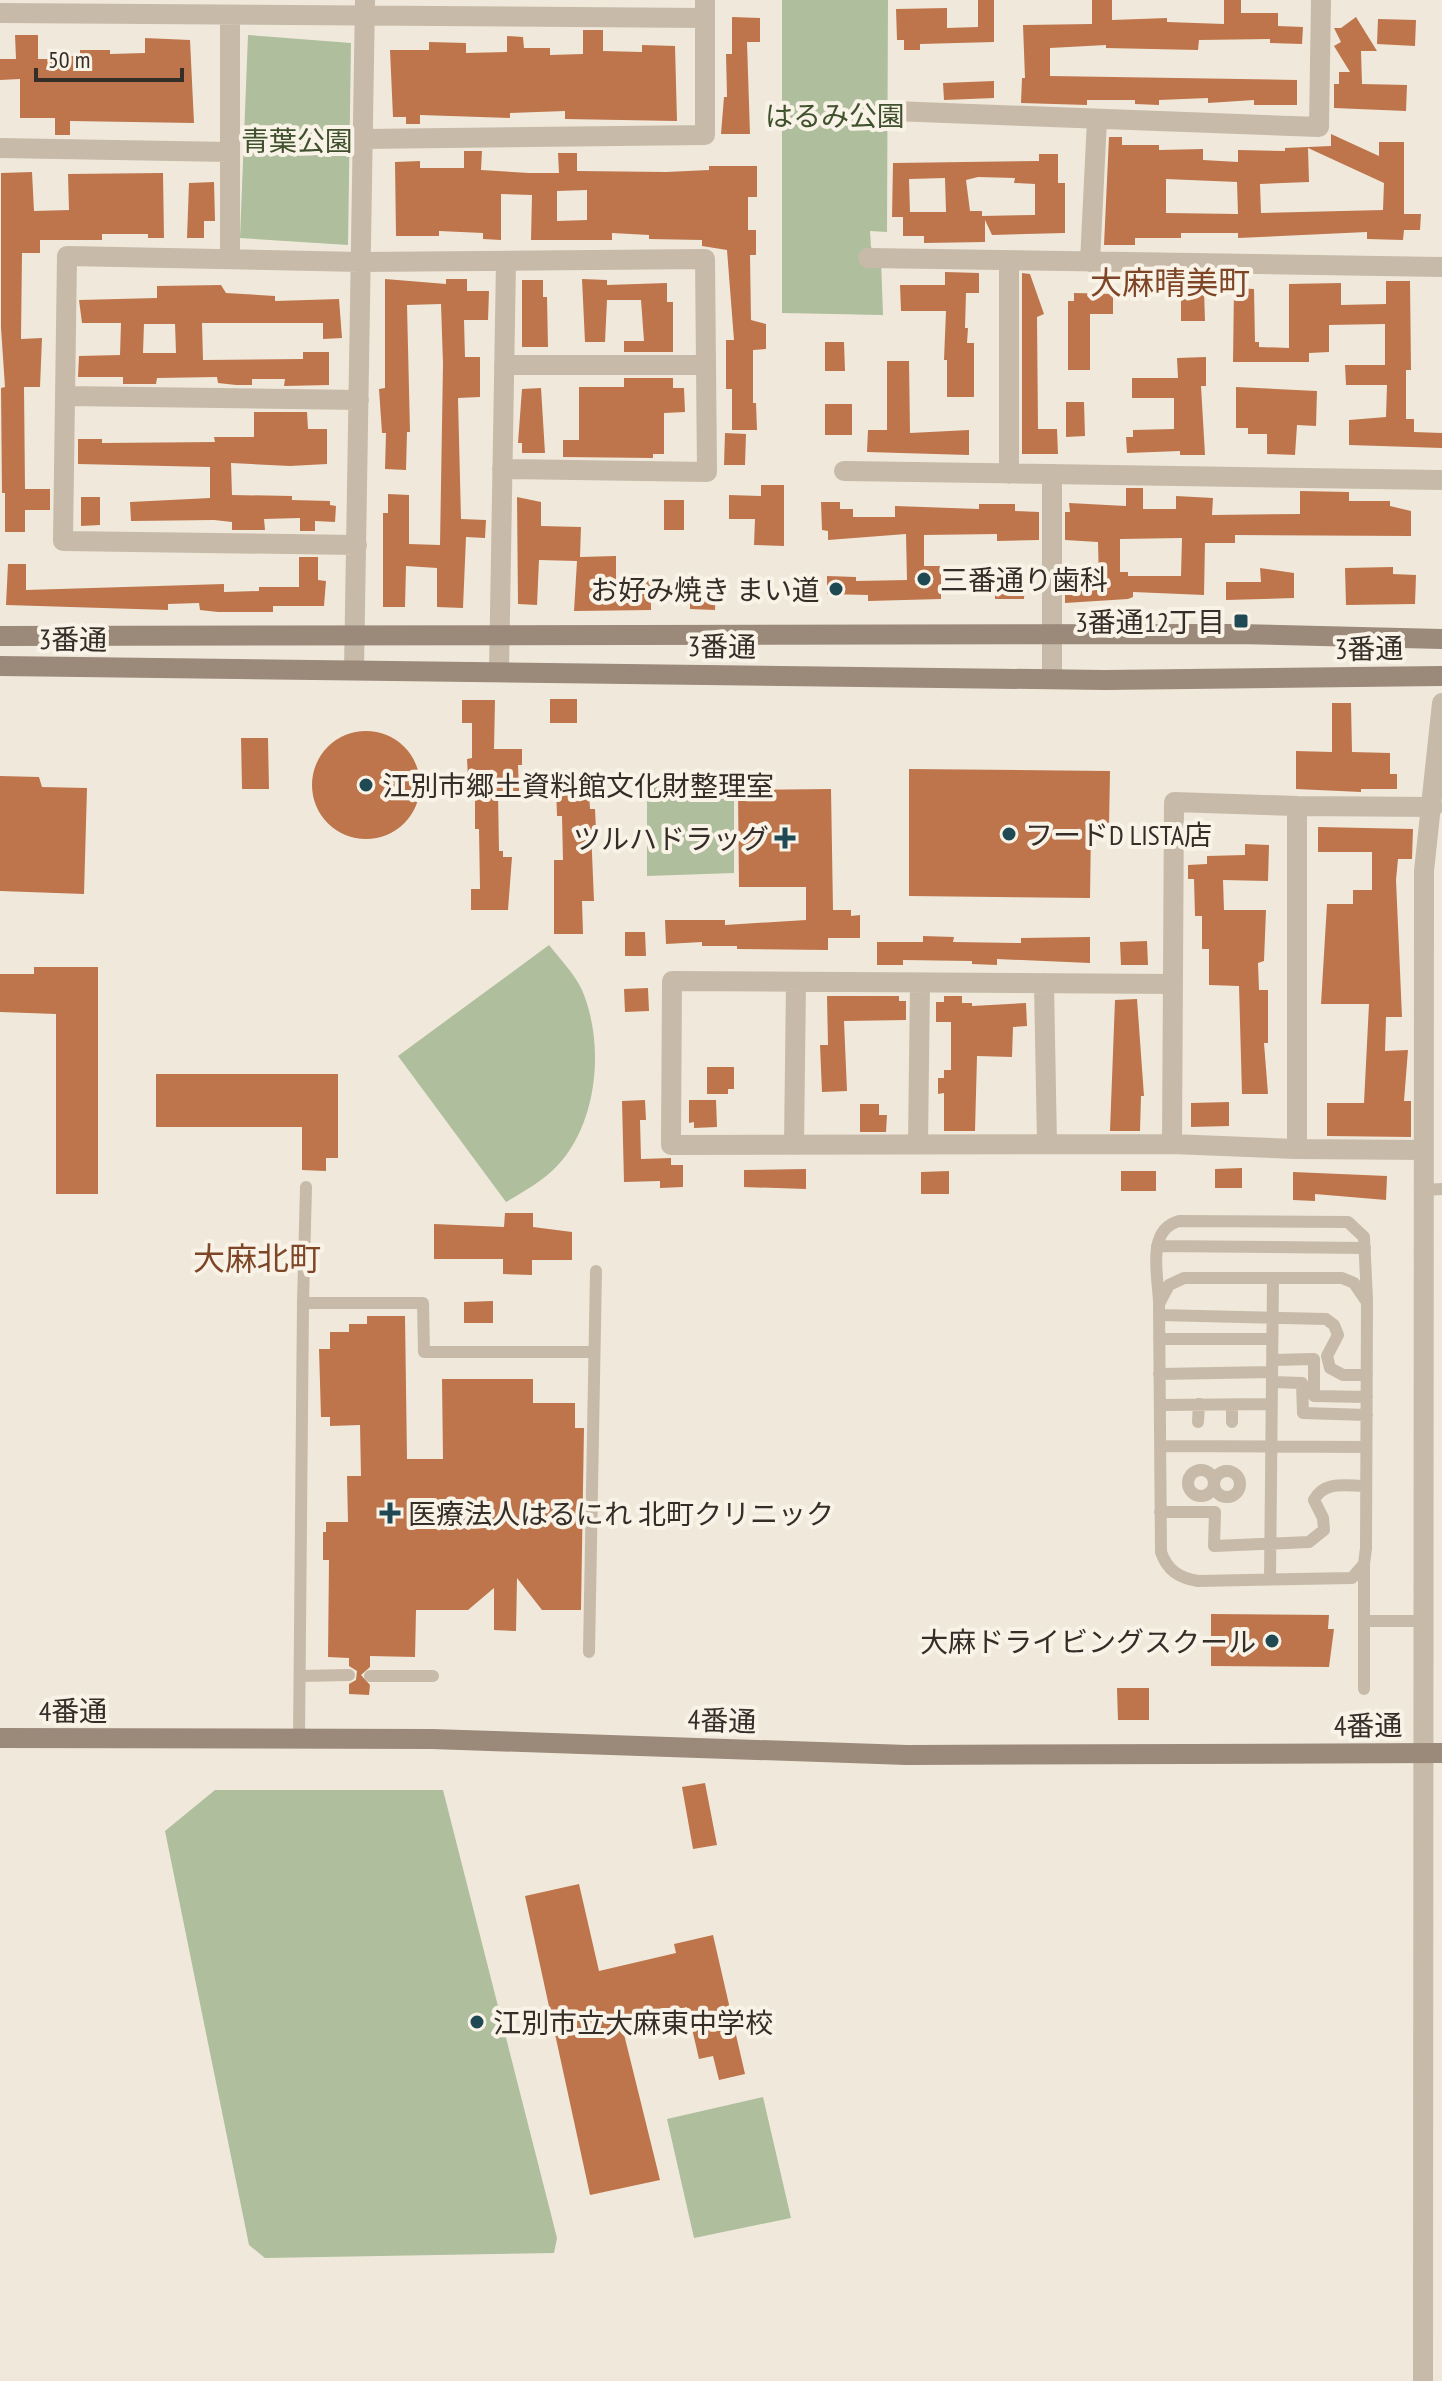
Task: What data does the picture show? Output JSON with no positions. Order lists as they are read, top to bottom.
{
  "streets": {
    "street": ["3番通", "4番通"]
  },
  "districts": ["大麻晴美町", "大麻北町"],
  "parks": ["はるみ公園", "青葉公園"],
  "places": {
    "other": [
      "三番通り歯科",
      "お好み焼き まい道",
      "江別市郷土資料館文化財整理室",
      "フードD LISTA店",
      "大麻ドライビングスクール",
      "江別市立大麻東中学校"
    ],
    "transit": ["3番通12丁目"],
    "health": ["ツルハドラッグ", "医療法人はるにれ 北町クリニック"]
  },
  "scale_bar": "50 m"
}
